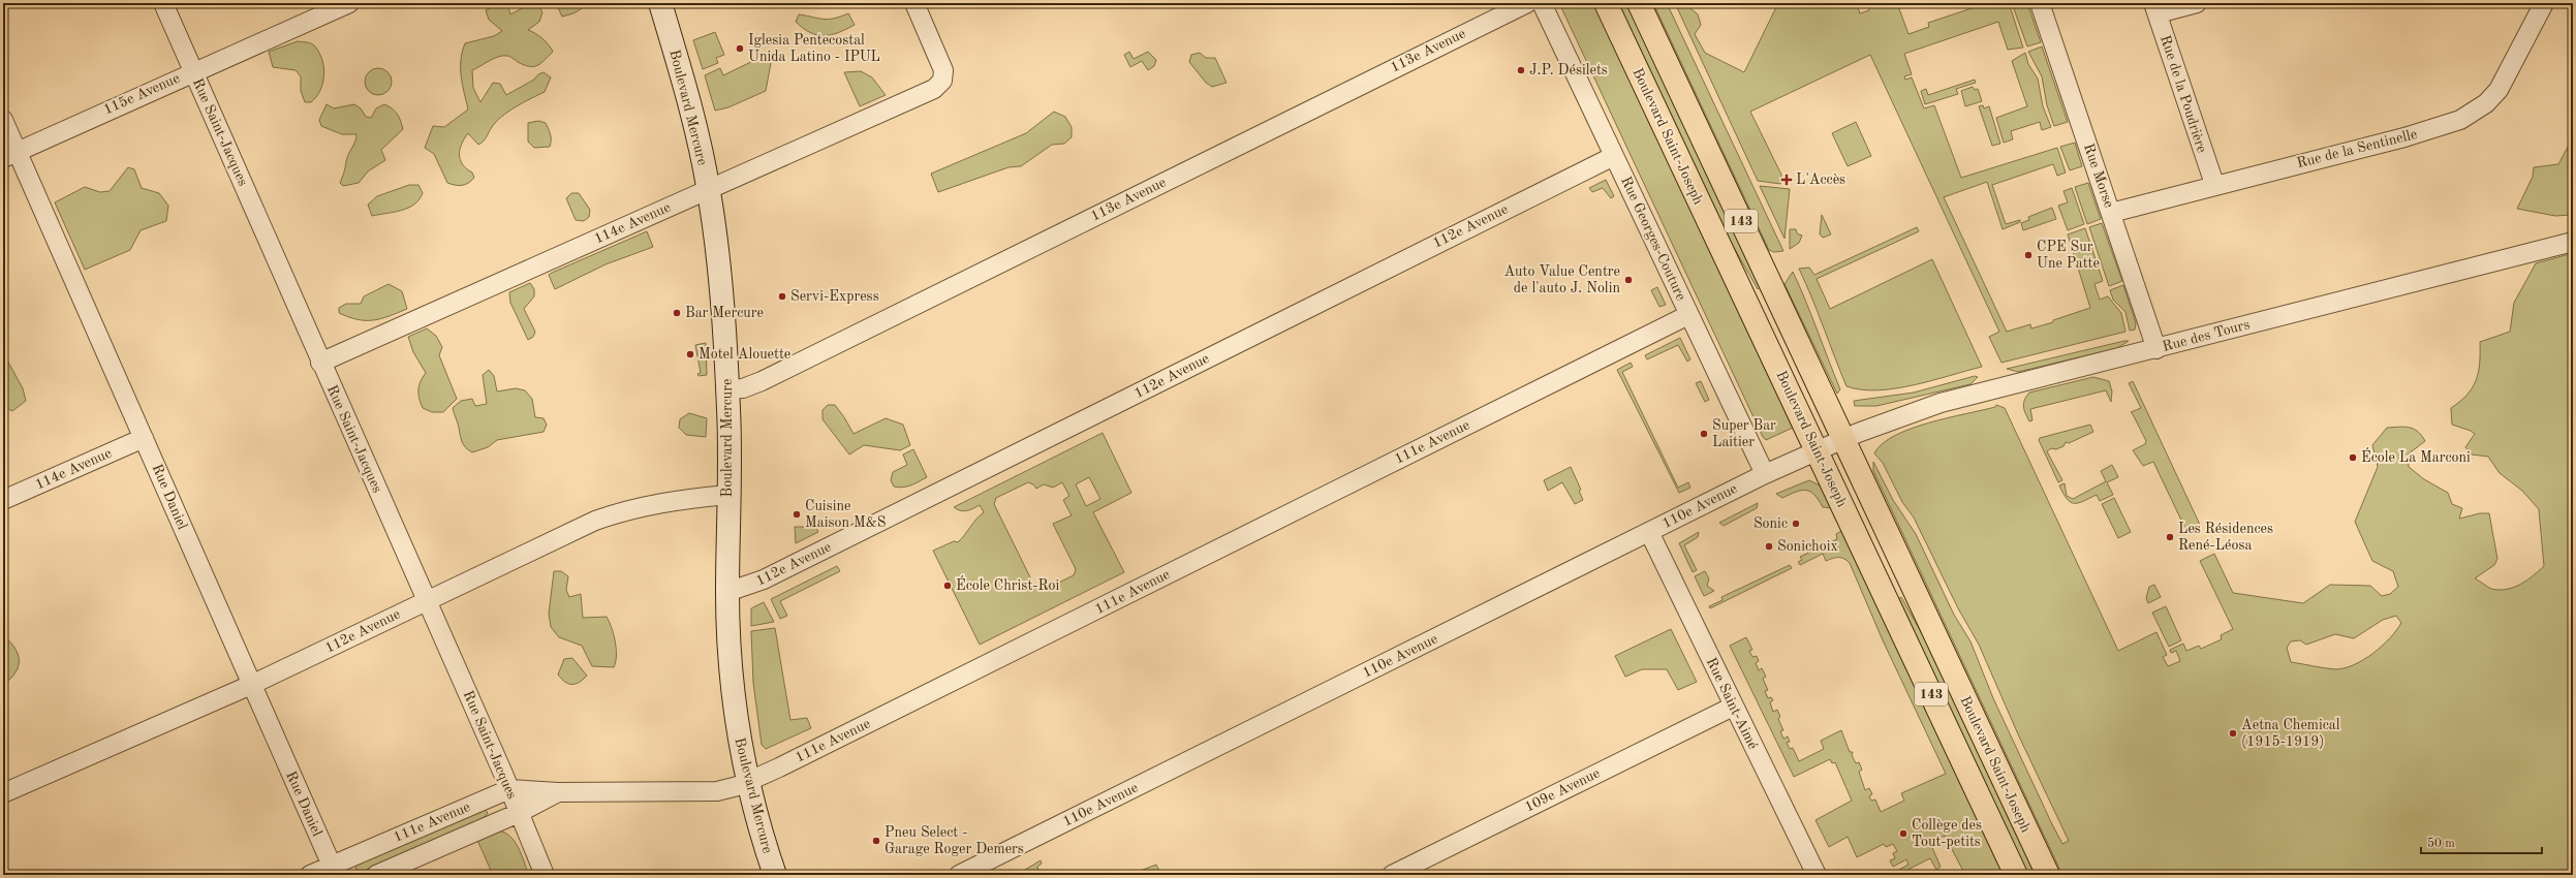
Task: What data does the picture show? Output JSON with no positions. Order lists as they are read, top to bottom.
{
  "streets": {
    "main road": ["Boulevard Saint-Joseph", "143"],
    "street": [
      "113e Avenue",
      "115e Avenue",
      "Rue de la Poudrière",
      "Boulevard Mercure",
      "Rue Saint-Jacques",
      "Rue de la Sentinelle",
      "Rue Morse",
      "114e Avenue",
      "112e Avenue",
      "Rue Georges-Couture",
      "Rue des Tours",
      "111e Avenue",
      "Rue Daniel",
      "110e Avenue",
      "Rue Saint-Aimé",
      "109e Avenue"
    ]
  },
  "crossings": [
    ["113e Avenue", "Boulevard Mercure"],
    ["115e Avenue", "Rue Saint-Jacques"],
    ["115e Avenue", "Rue Daniel"],
    ["Rue de la Poudrière", "Rue de la Sentinelle"],
    ["Boulevard Mercure", "114e Avenue"],
    ["Boulevard Mercure", "112e Avenue"],
    ["Boulevard Mercure", "111e Avenue"],
    ["Rue Saint-Jacques", "114e Avenue"],
    ["Rue Saint-Jacques", "112e Avenue"],
    ["Rue Saint-Jacques", "111e Avenue"],
    ["Boulevard Saint-Joseph", "Rue des Tours"],
    ["Boulevard Saint-Joseph", "110e Avenue"],
    ["Rue de la Sentinelle", "Rue Morse"],
    ["Rue Morse", "Rue des Tours"],
    ["114e Avenue", "Rue Daniel"],
    ["112e Avenue", "Rue Georges-Couture"],
    ["112e Avenue", "Rue Daniel"],
    ["Rue Georges-Couture", "111e Avenue"],
    ["Rue Georges-Couture", "110e Avenue"],
    ["Rue des Tours", "110e Avenue"],
    ["111e Avenue", "Rue Daniel"],
    ["110e Avenue", "Rue Saint-Aimé"],
    ["Rue Saint-Aimé", "109e Avenue"]
  ],
  "places": {
    "other": [
      "Iglesia Pentecostal Unida Latino - IPUL",
      "J.P. Désilets",
      "CPE Sur Une Patte",
      "Auto Value Centre de l'auto J. Nolin",
      "Servi-Express",
      "Bar Mercure",
      "Motel Alouette",
      "Super Bar Laitier",
      "École La Marconi",
      "Cuisine Maison M&S",
      "Sonic",
      "Les Résidences René-Léosa",
      "Sonichoix",
      "École Christ-Roi",
      "Aetna Chemical (1915-1919)",
      "Collège des Tout-petits",
      "Pneu Select - Garage Roger Demers"
    ],
    "health": ["L'Accès"]
  },
  "scale_bar": "50 m"
}
